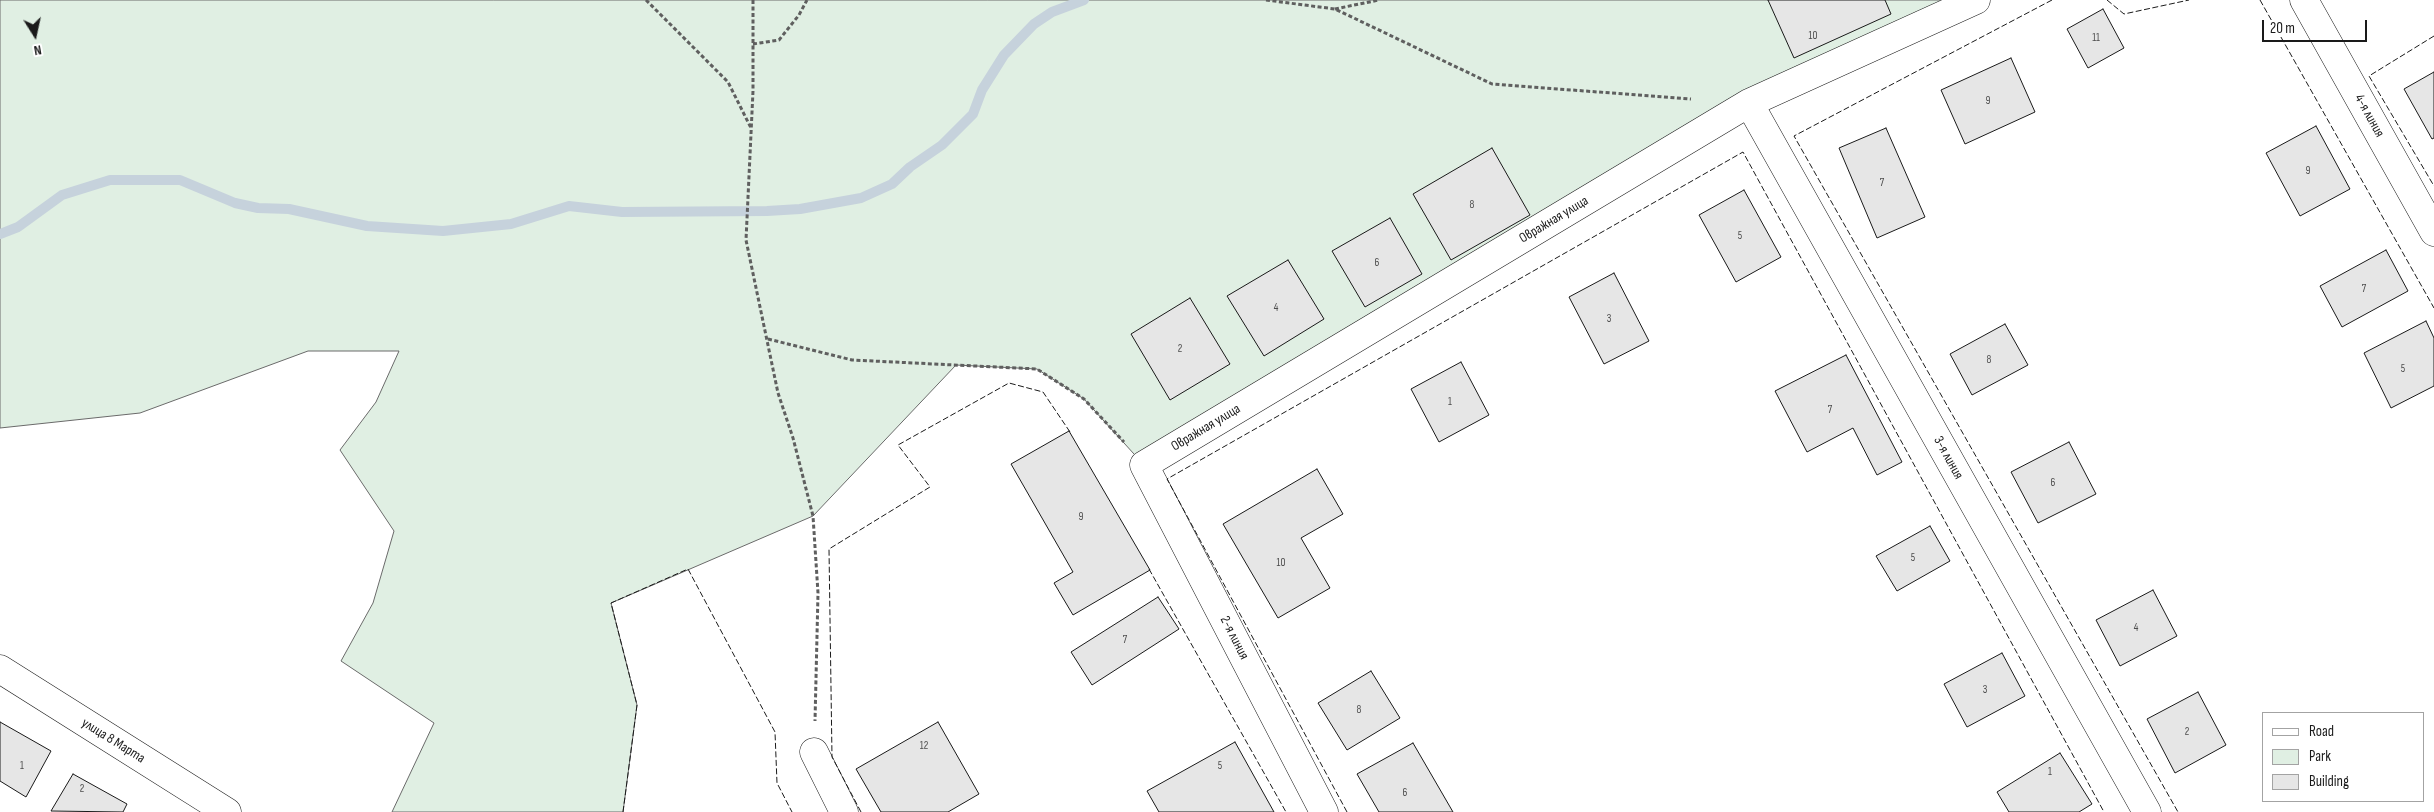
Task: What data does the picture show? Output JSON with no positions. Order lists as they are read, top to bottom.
{
  "streets": {
    "street": [
      "4-я линия",
      "Овражная улица",
      "3-я линия",
      "2-я линия",
      "улица 8 Марта"
    ]
  },
  "crossings": [
    ["Овражная улица", "3-я линия"],
    ["Овражная улица", "2-я линия"]
  ],
  "house_numbers": [
    "10",
    "11",
    "9",
    "9",
    "7",
    "8",
    "5",
    "6",
    "7",
    "4",
    "3",
    "2",
    "8",
    "5",
    "1",
    "7",
    "6",
    "9",
    "5",
    "10",
    "4",
    "7",
    "3",
    "8",
    "2",
    "12",
    "1",
    "5",
    "1",
    "2",
    "6"
  ],
  "legend": ["Road", "Park", "Building"],
  "scale_bar": "20 m",
  "north": "bottom"
}
